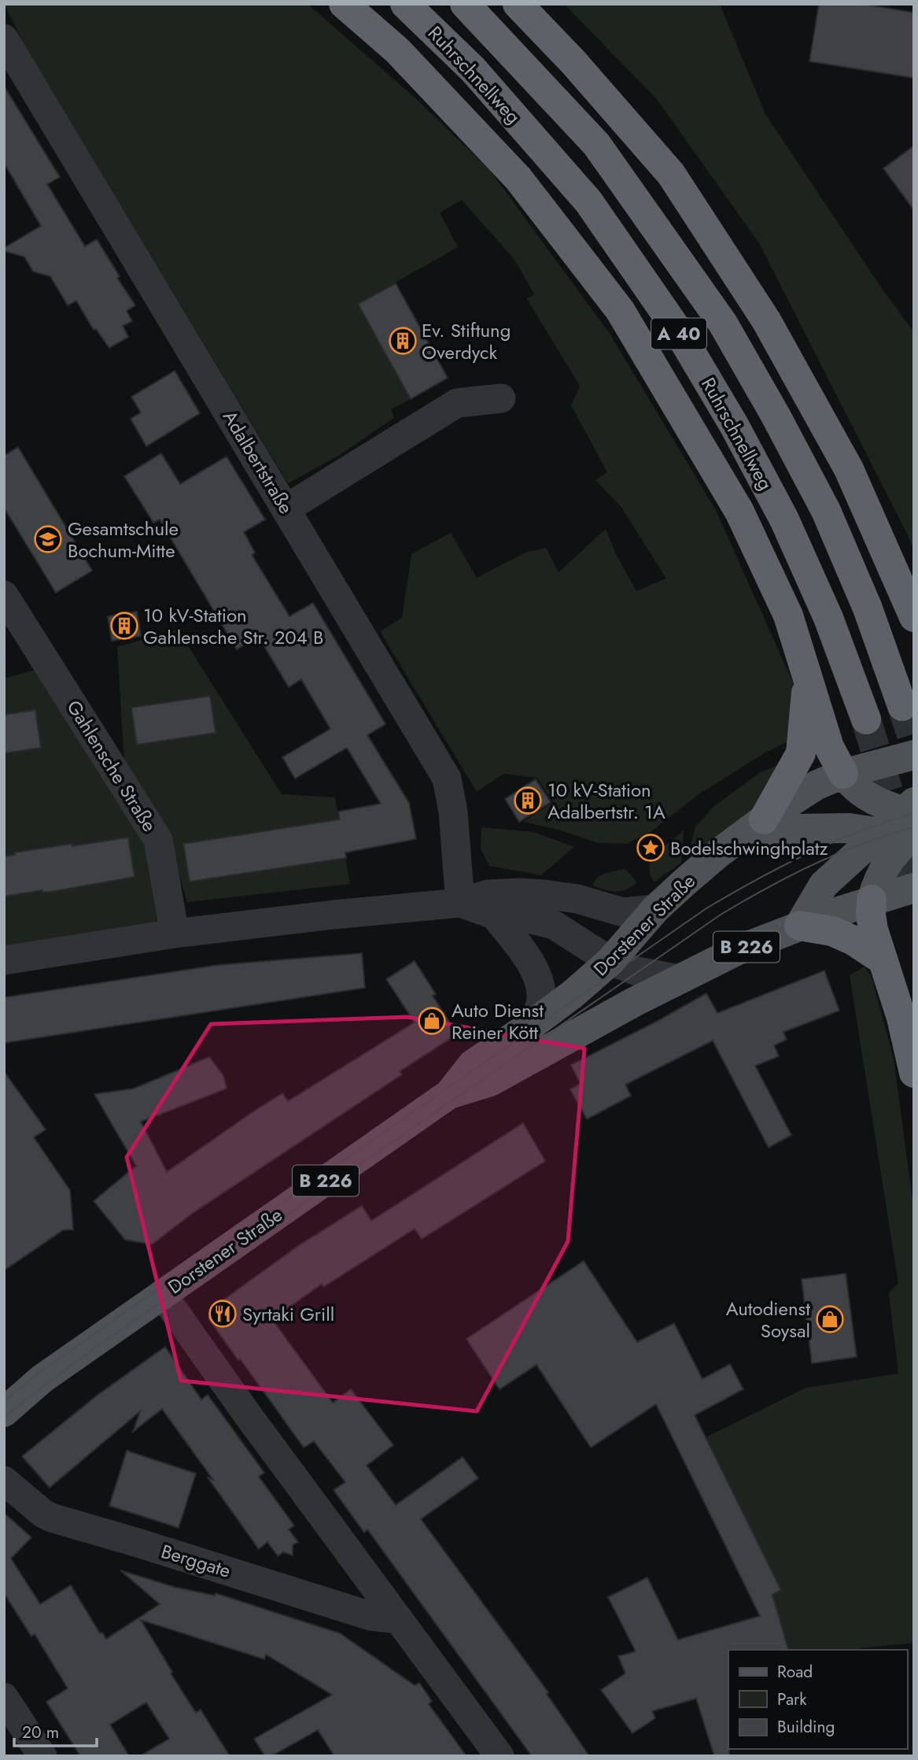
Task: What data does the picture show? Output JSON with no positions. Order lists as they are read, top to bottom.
{
  "streets": {
    "highway": ["Ruhrschnellweg", "A 40"],
    "main road": ["Dorstener Straße", "B 226"],
    "street": ["Adalbertstraße", "Gahlensche Straße", "Berggate"]
  },
  "places": {
    "building": ["Ev. Stiftung Overdyck", "10 kV-Station Gahlensche Str. 204 B", "10 kV-Station Adalbertstr. 1A"],
    "school or university": ["Gesamtschule Bochum-Mitte"],
    "place": ["Bodelschwinghplatz"],
    "shop": ["Auto Dienst Reiner Kött", "Autodienst Soysal"],
    "restaurant": ["Syrtaki Grill"]
  },
  "legend": ["Road", "Park", "Building"],
  "scale_bar": "20 m"
}
